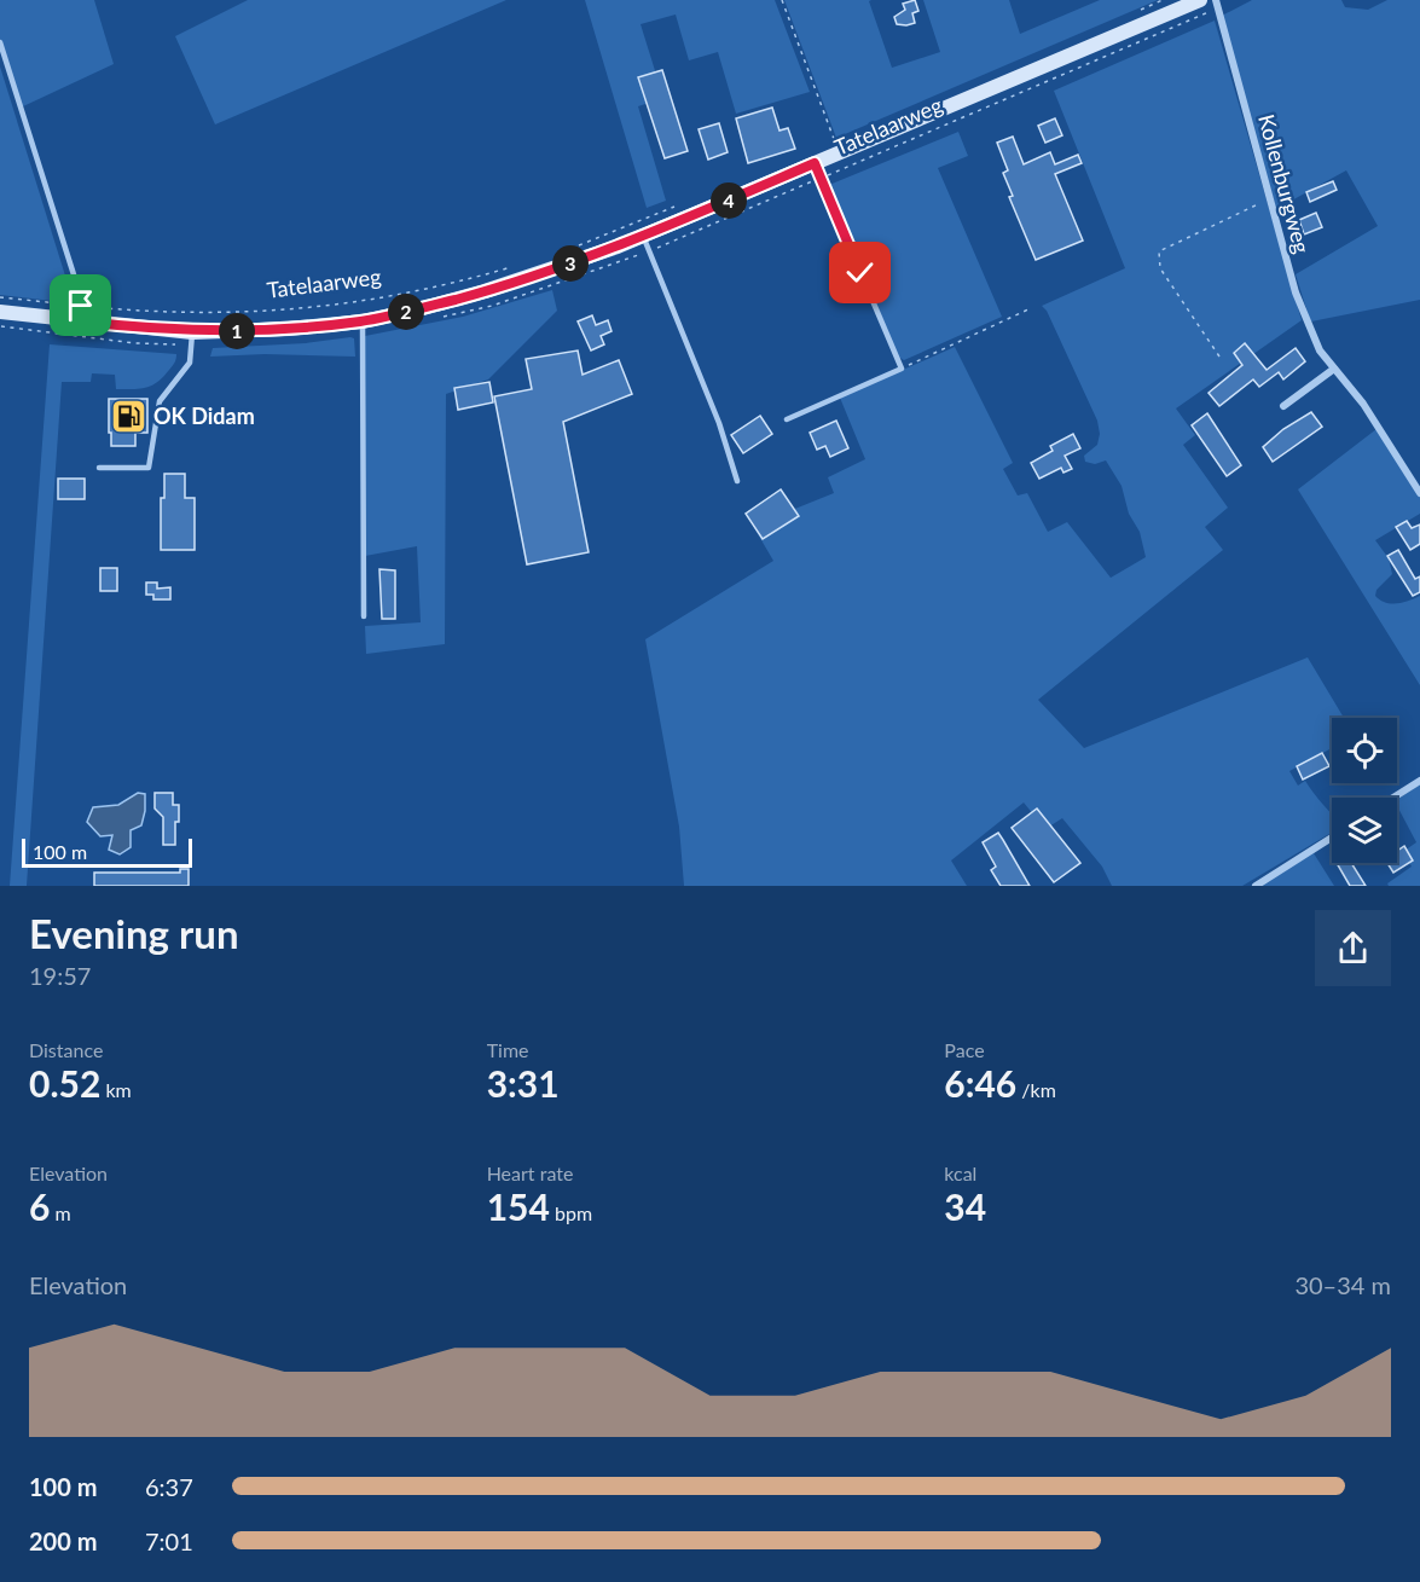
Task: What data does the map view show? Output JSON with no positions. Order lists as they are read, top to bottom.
{
  "streets": {
    "main road": ["Tatelaarweg"],
    "street": ["Kollenburgweg"]
  },
  "crossings": [
    ["Tatelaarweg", "Kollenburgweg"]
  ],
  "places": {
    "fuel station": ["OK Didam"]
  },
  "scale_bar": "100 m",
  "page": {
    "pins": [
      "4",
      "3",
      "2",
      "1"
    ],
    "scale": "100 m",
    "heading": ["Evening run", "19:57"],
    "stats": [
      ["Distance", "0.52 km"],
      ["Time", "3:31"],
      ["Pace", "6:46 /km"],
      ["Elevation", "6 m"],
      ["Heart rate", "154 bpm"],
      ["kcal", "34"]
    ],
    "chart": ["Elevation", "30–34 m"],
    "list": [
      {
        "name": "100 m",
        "note": "6:37"
      },
      {
        "name": "200 m",
        "note": "7:01"
      }
    ]
  }
}
